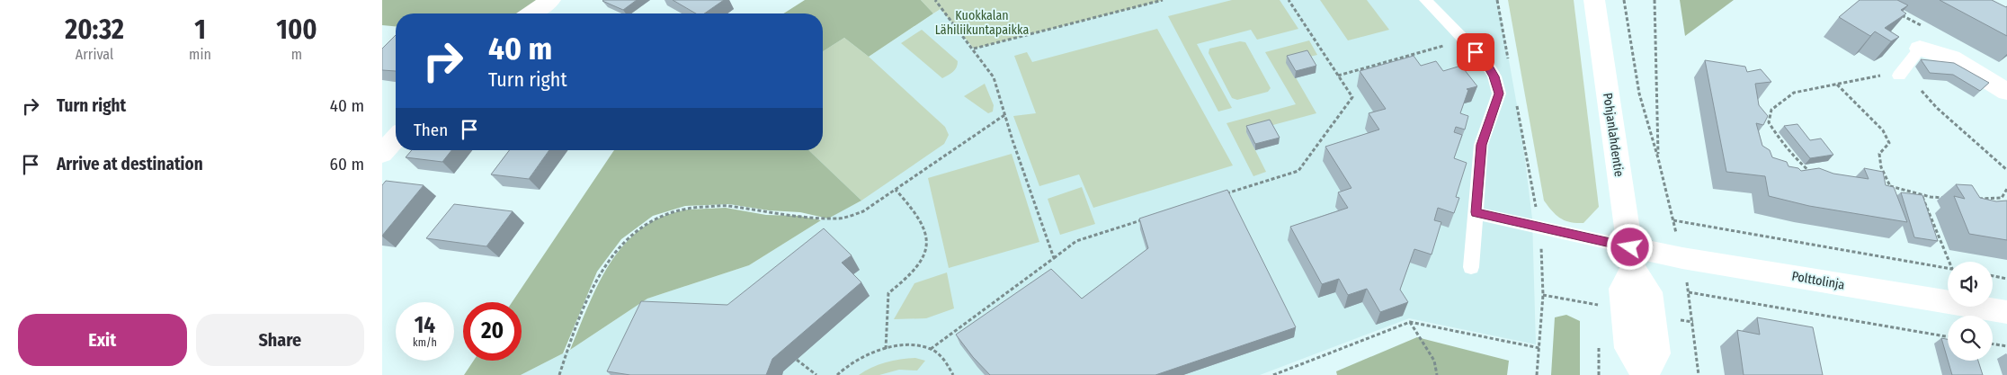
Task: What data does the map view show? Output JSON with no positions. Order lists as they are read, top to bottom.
{
  "streets": {
    "street": ["Pohjanlahdentie", "Polttolinja"]
  },
  "crossings": [
    ["Pohjanlahdentie", "Polttolinja"]
  ],
  "parks": ["Kuokkalan Lähiliikuntapaikka"],
  "page": {
    "eta": [
      "20:32",
      "Arrival",
      "1",
      "min",
      "100",
      "m"
    ],
    "turn": ["40 m", "Turn right"],
    "list": [
      {
        "name": "Turn right",
        "value": "40 m"
      },
      {
        "name": "Arrive at destination",
        "value": "60 m"
      }
    ],
    "then": "Then",
    "speed": "14 km/h",
    "limit": "20",
    "buttons": ["Exit", "Share"]
  }
}
